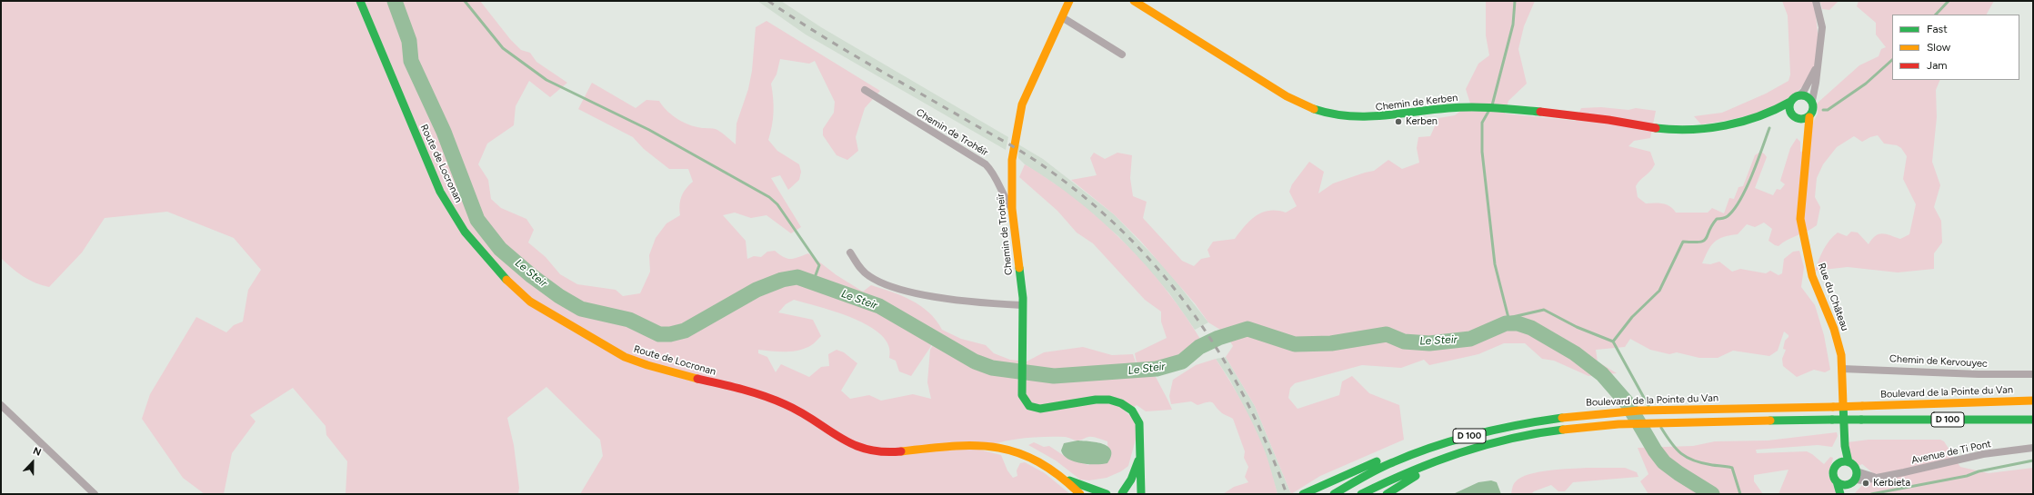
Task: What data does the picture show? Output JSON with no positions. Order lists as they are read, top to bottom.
{
  "streets": {
    "main road": [
      "Chemin de Kerben",
      "Route de Locronan",
      "Chemin de Troheïr",
      "Rue du Château",
      "Boulevard de la Pointe du Van",
      "D 100"
    ],
    "street": ["Chemin de Trohéîr", "Chemin de Kervouyec", "Avenue de Ti Pont"]
  },
  "crossings": [
    ["Chemin de Kerben", "Rue du Château"],
    ["Chemin de Trohéîr", "Chemin de Troheïr"],
    ["Rue du Château", "Chemin de Kervouyec"],
    ["Rue du Château", "Avenue de Ti Pont"],
    ["Boulevard de la Pointe du Van", "D 100"]
  ],
  "water": ["Le Steir"],
  "places": ["Kerben", "Kerbieta"],
  "legend": ["Fast", "Slow", "Jam"],
  "north": "top"
}
